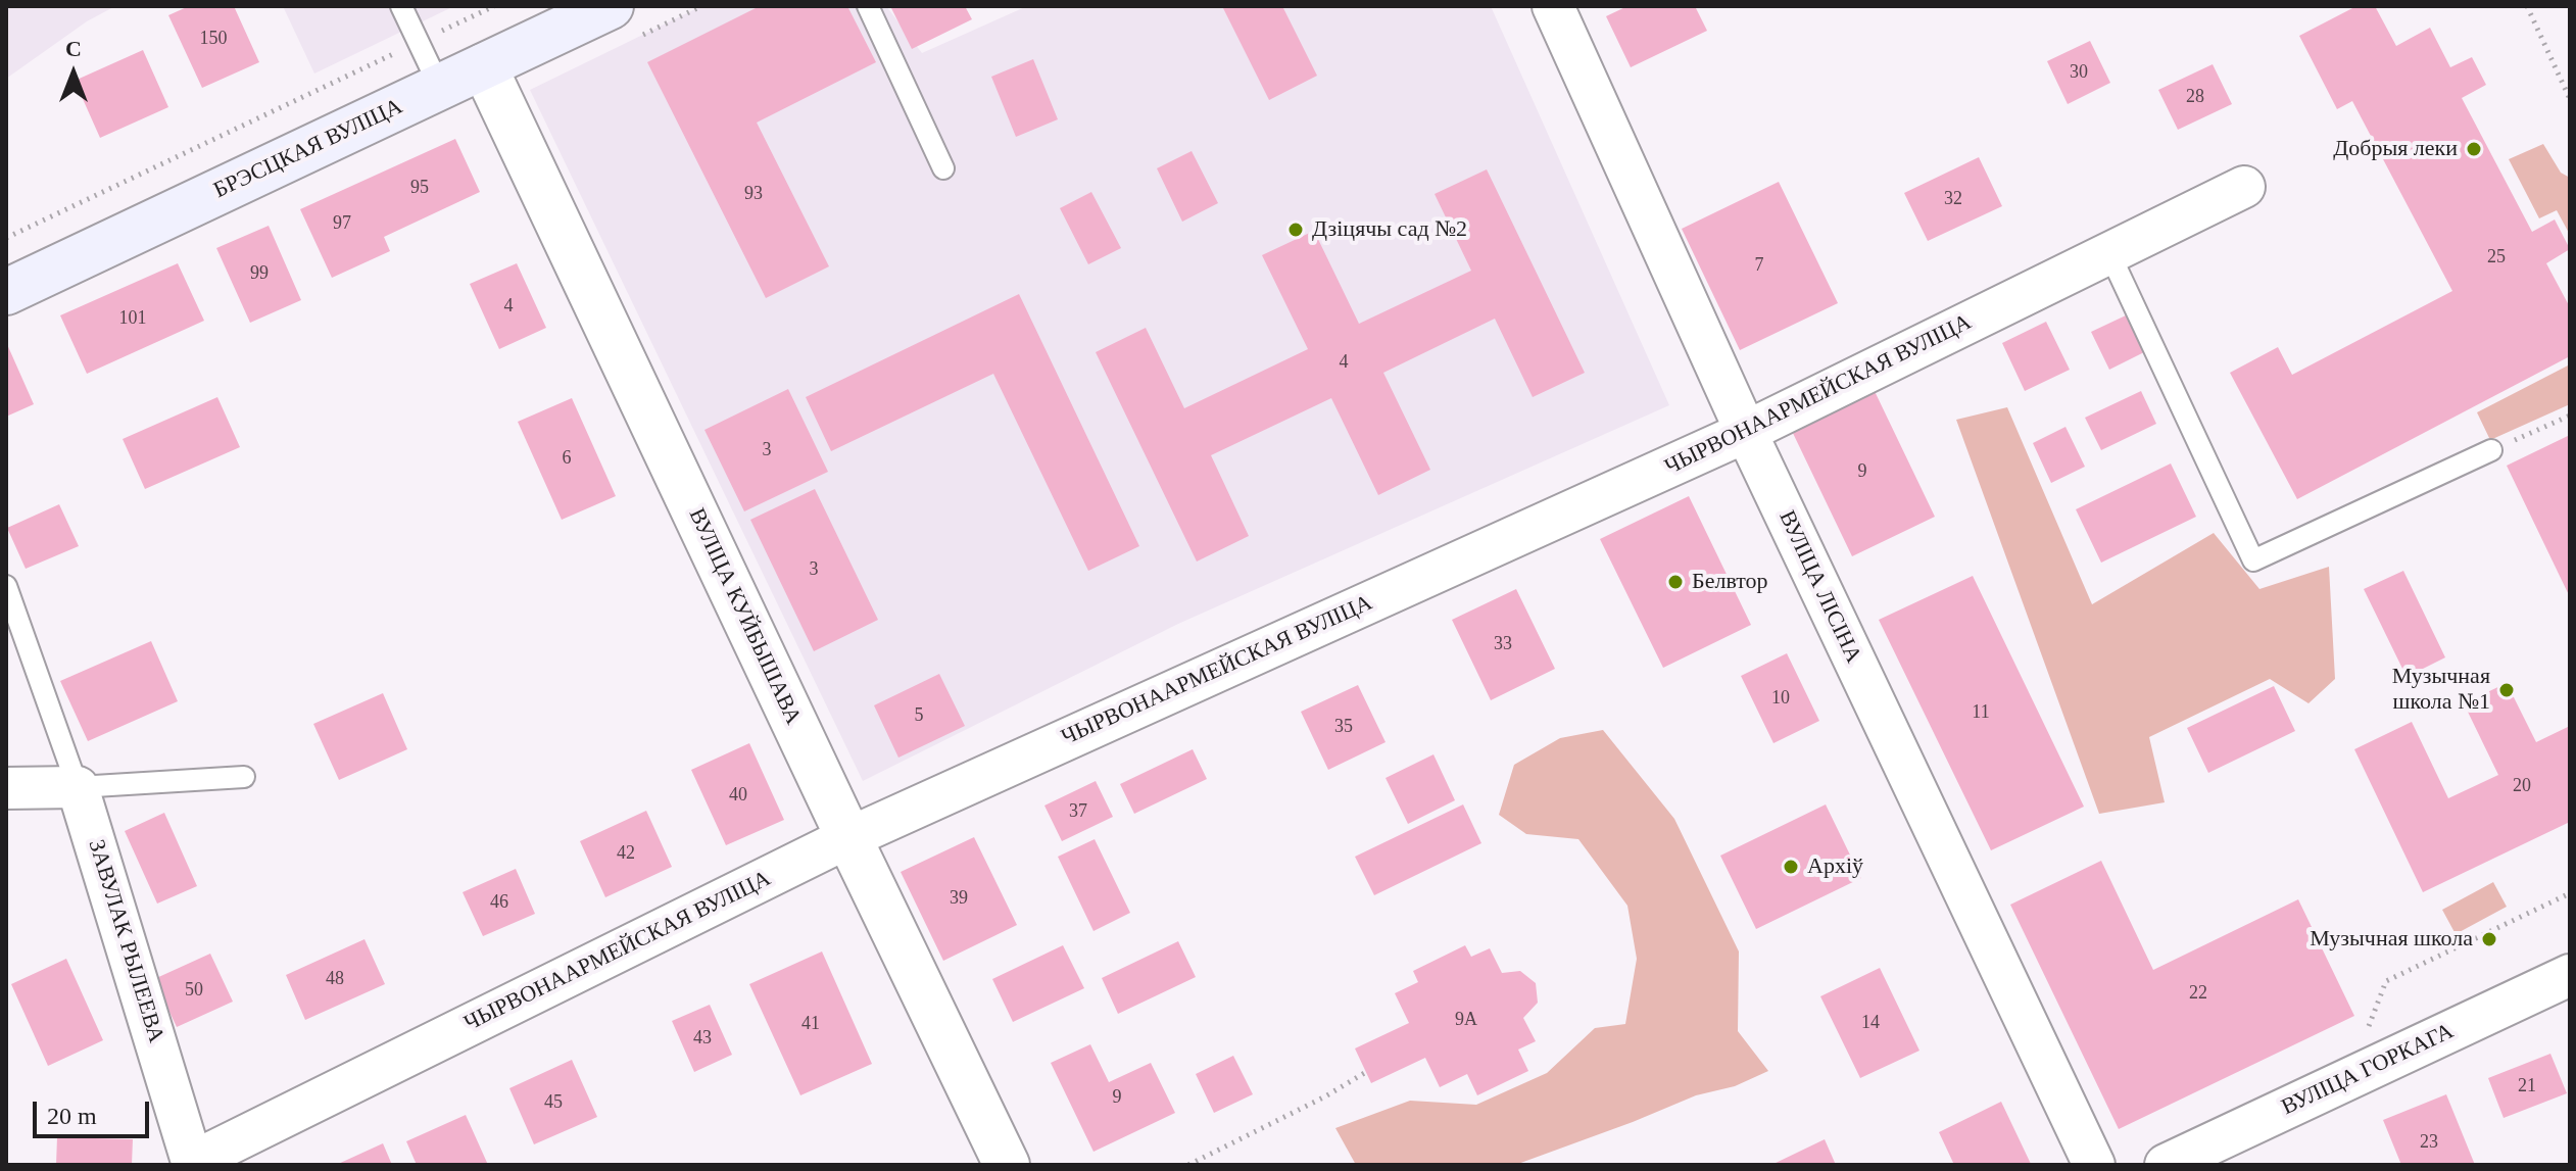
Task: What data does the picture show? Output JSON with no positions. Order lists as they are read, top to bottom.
{
  "streets": {
    "main road": ["БРЭСЦКАЯ ВУЛІЦА"],
    "street": [
      "ЧЫРВОНААРМЕЙСКАЯ ВУЛІЦА",
      "ВУЛІЦА ЛІСІНА",
      "ВУЛІЦА КУЙБЫШАВА",
      "ЗАВУЛАК РЫЛЕЕВА",
      "ВУЛІЦА ГОРКАГА"
    ]
  },
  "crossings": [
    ["БРЭСЦКАЯ ВУЛІЦА", "ВУЛІЦА КУЙБЫШАВА"],
    ["ЧЫРВОНААРМЕЙСКАЯ ВУЛІЦА", "ВУЛІЦА ЛІСІНА"],
    ["ЧЫРВОНААРМЕЙСКАЯ ВУЛІЦА", "ВУЛІЦА КУЙБЫШАВА"],
    ["ЧЫРВОНААРМЕЙСКАЯ ВУЛІЦА", "ЗАВУЛАК РЫЛЕЕВА"]
  ],
  "places": [
    "Добрыя леки",
    "Дзіцячы сад №2",
    "Белвтор",
    "Музычная школа №1",
    "Архіў",
    "Музычная школа"
  ],
  "house_numbers": [
    "150",
    "30",
    "28",
    "95",
    "93",
    "32",
    "97",
    "25",
    "7",
    "99",
    "4",
    "101",
    "4",
    "3",
    "6",
    "9",
    "3",
    "33",
    "10",
    "11",
    "5",
    "35",
    "20",
    "40",
    "37",
    "42",
    "39",
    "46",
    "48",
    "50",
    "22",
    "9А",
    "14",
    "41",
    "43",
    "21",
    "9",
    "45",
    "23"
  ],
  "scale_bar": "20 m",
  "north": "top"
}
